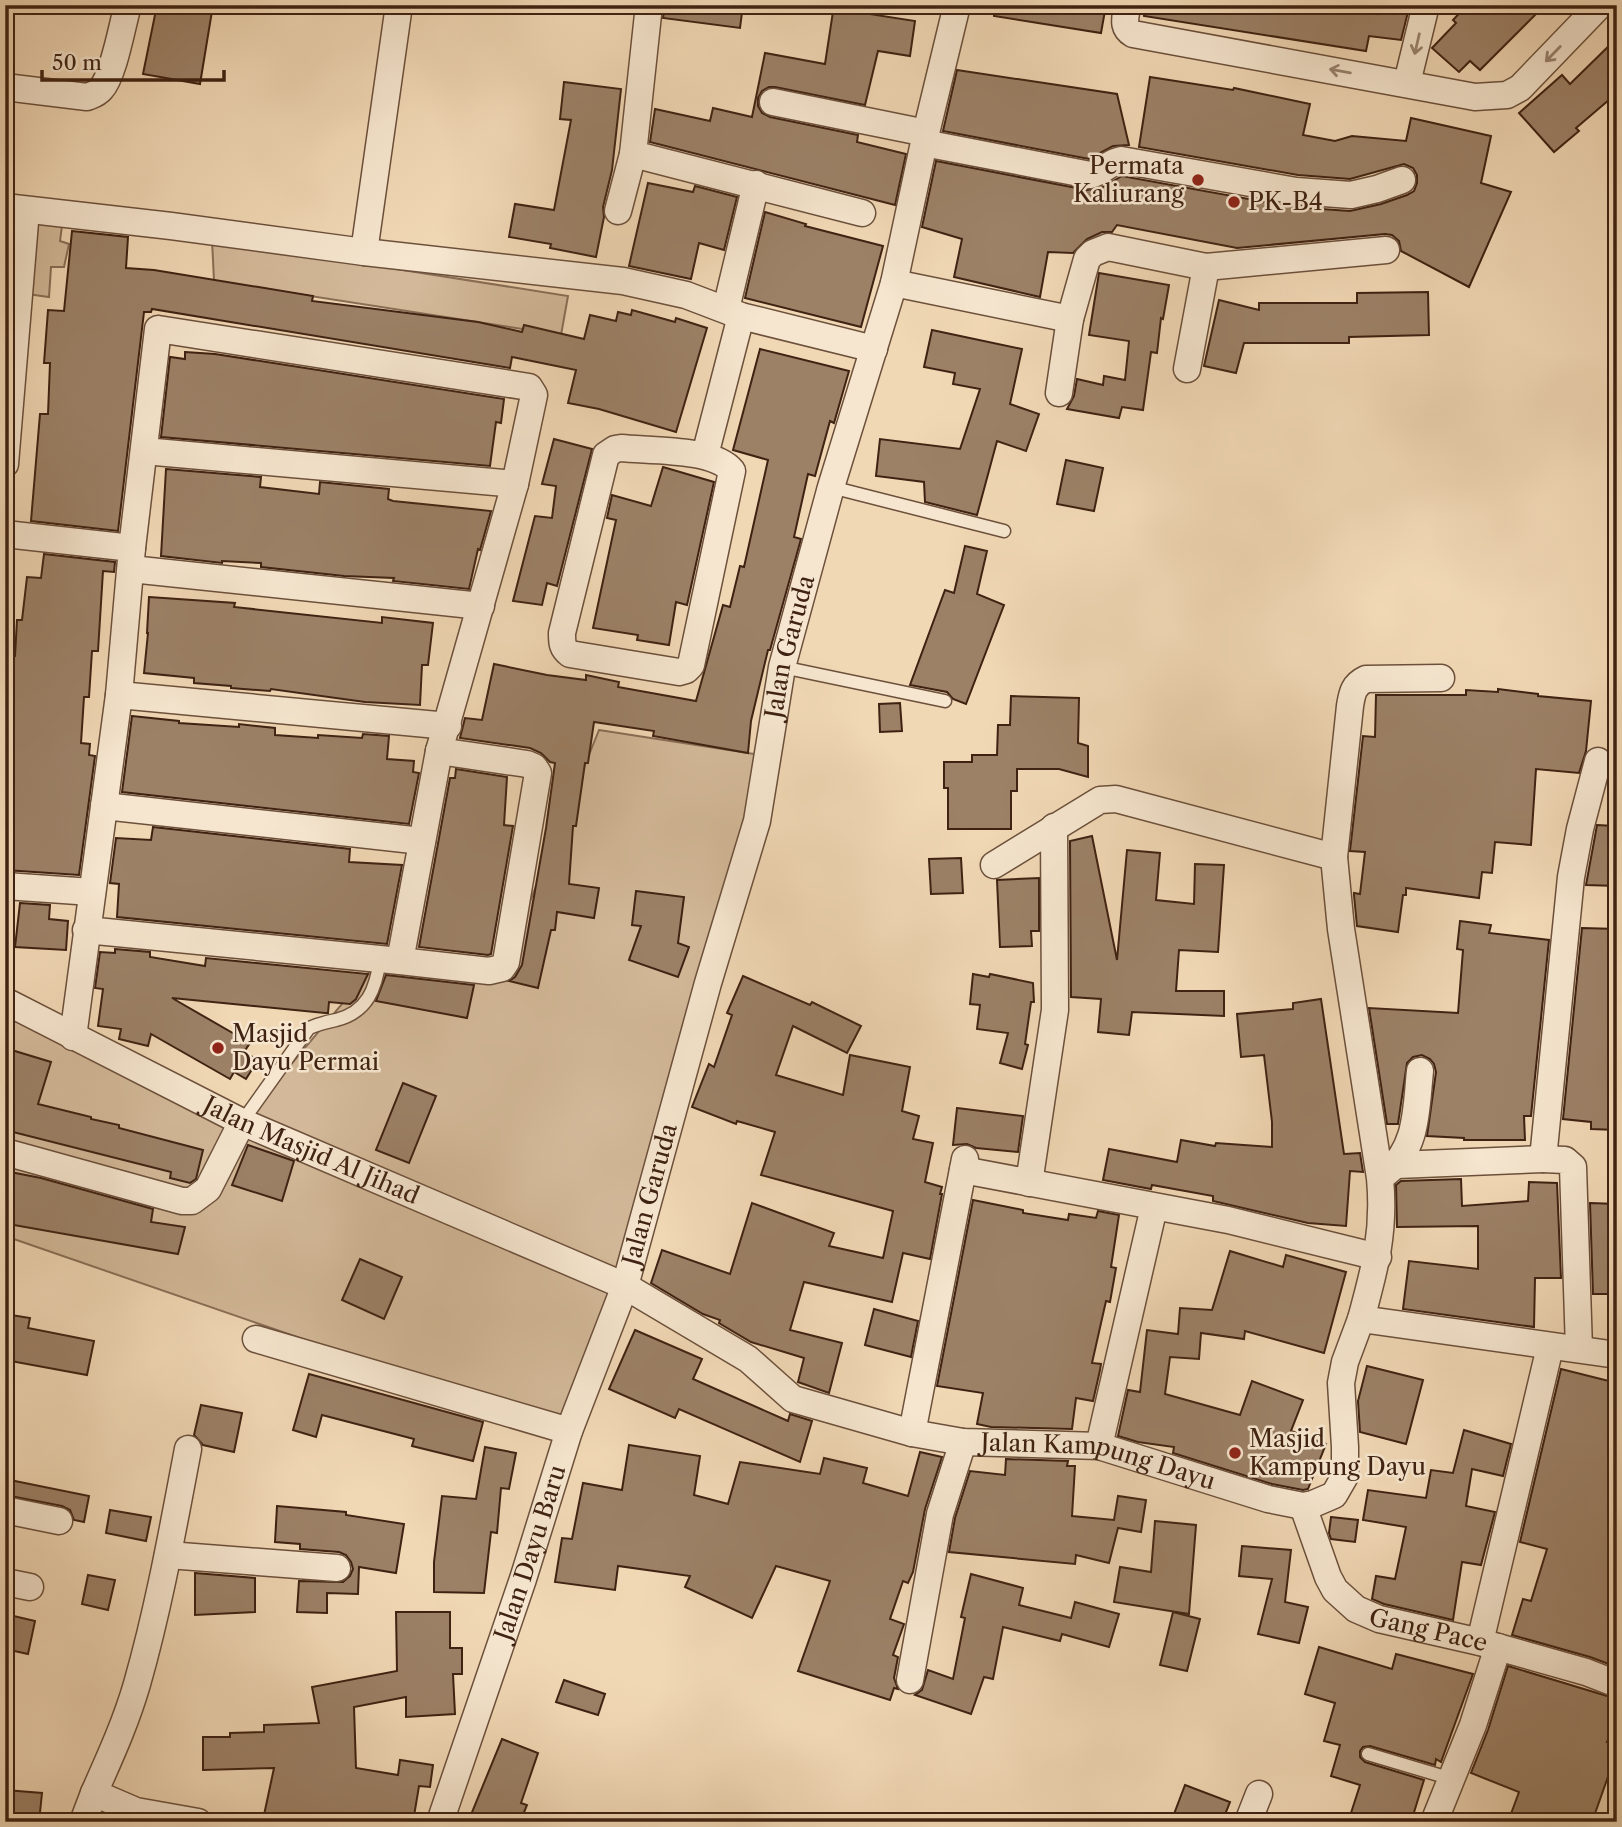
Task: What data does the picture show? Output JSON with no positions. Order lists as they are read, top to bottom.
{
  "streets": {
    "street": [
      "Jalan Garuda",
      "Jalan Masjid Al Jihad",
      "Jalan Kampung Dayu",
      "Jalan Dayu Baru",
      "Gang Pace"
    ]
  },
  "crossings": [
    ["Jalan Garuda", "Jalan Masjid Al Jihad"],
    ["Jalan Garuda", "Jalan Kampung Dayu"],
    ["Jalan Garuda", "Jalan Dayu Baru"],
    ["Jalan Masjid Al Jihad", "Jalan Kampung Dayu"],
    ["Jalan Masjid Al Jihad", "Jalan Dayu Baru"],
    ["Jalan Kampung Dayu", "Jalan Dayu Baru"],
    ["Jalan Kampung Dayu", "Gang Pace"]
  ],
  "places": [
    "Permata Kaliurang",
    "PK-B4",
    "Masjid Dayu Permai",
    "Masjid Kampung Dayu"
  ],
  "scale_bar": "50 m"
}
